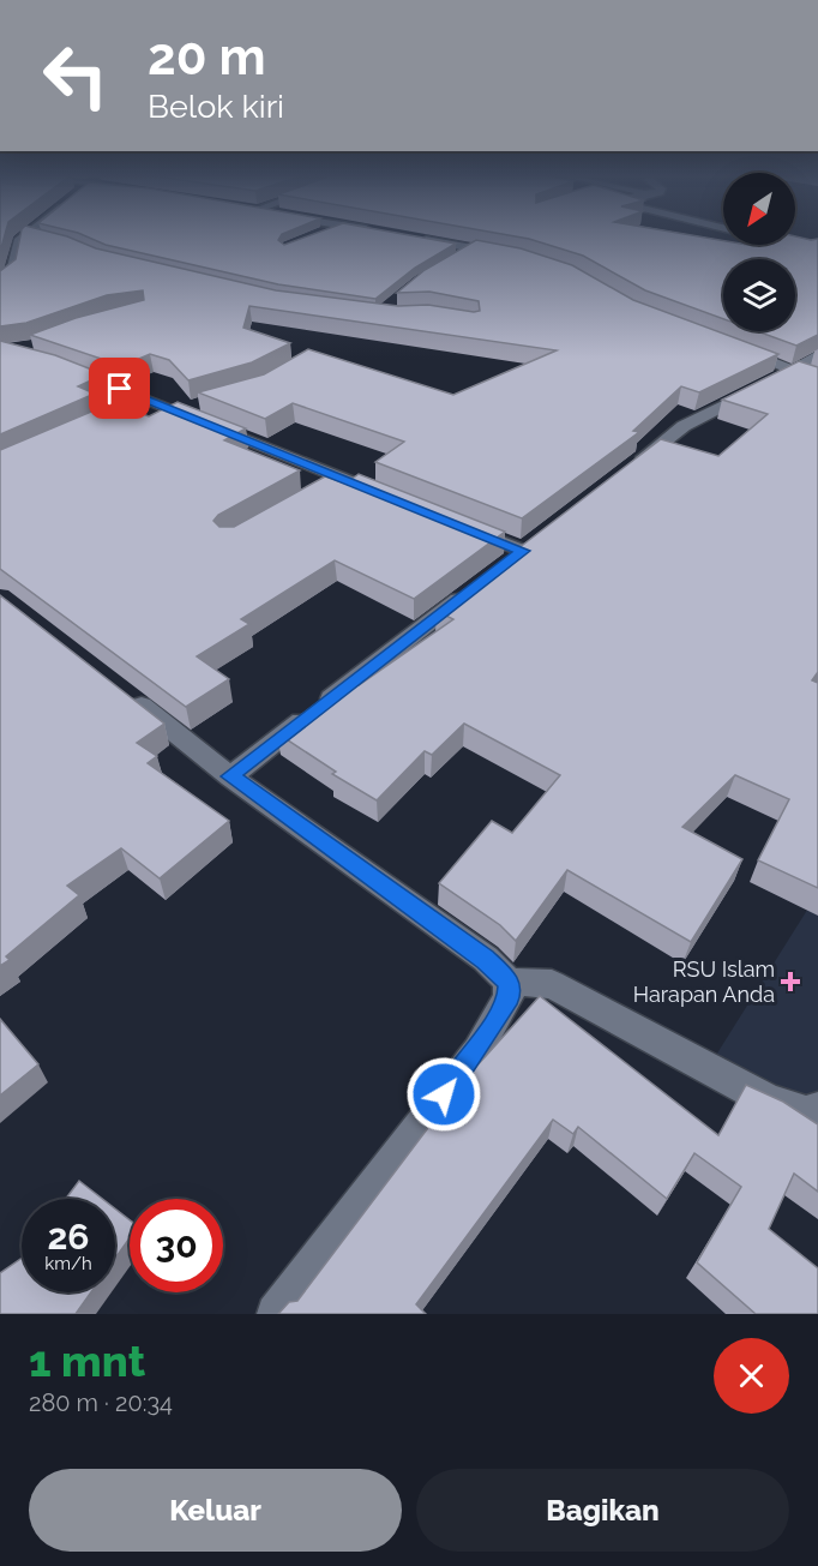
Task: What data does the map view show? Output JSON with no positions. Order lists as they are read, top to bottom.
{
  "places": {
    "health": ["RSU Islam Harapan Anda"]
  },
  "north": "bottom left",
  "page": {
    "turn": ["20 m", "Belok kiri"],
    "speed": "26 km/h",
    "limit": "30",
    "heading": ["1 mnt", "280 m · 20:34"],
    "buttons": ["Keluar", "Bagikan"]
  }
}
